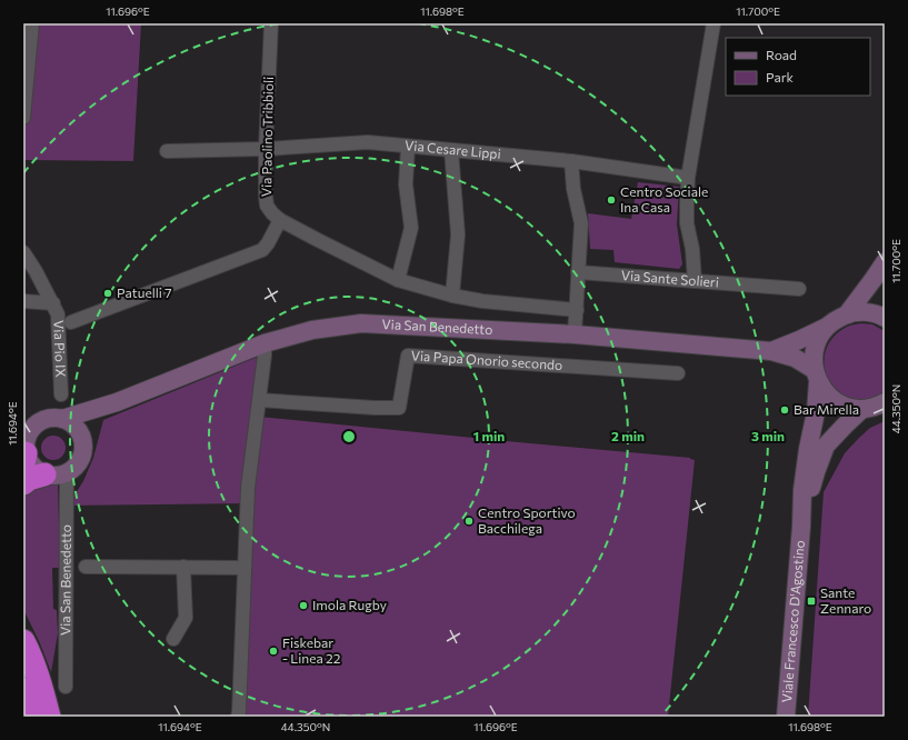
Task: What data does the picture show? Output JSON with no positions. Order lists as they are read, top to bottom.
{
  "streets": {
    "street": [
      "Via Paolino Tribbioli",
      "Via Cesare Lippi",
      "Via Sante Solieri",
      "Via San Benedetto",
      "Via Pio IX",
      "Via Papa Onorio secondo",
      "Viale Francesco D'Agostino"
    ]
  },
  "crossings": [
    ["Via Paolino Tribbioli", "Via Cesare Lippi"],
    ["Via San Benedetto", "Viale Francesco D'Agostino"]
  ],
  "places": {
    "other": [
      "Centro Sociale Ina Casa",
      "Patuelli 7",
      "Bar Mirella",
      "Centro Sportivo Bacchilega",
      "Imola Rugby",
      "Fiskebar - Linea 22"
    ],
    "transit": ["Sante Zennaro"]
  },
  "legend": ["Road", "Park"],
  "coordinates": [
    "11.696°E",
    "11.698°E",
    "11.700°E",
    "44.350°N",
    "11.694°E"
  ],
  "rings": ["1 min", "2 min", "3 min"]
}
